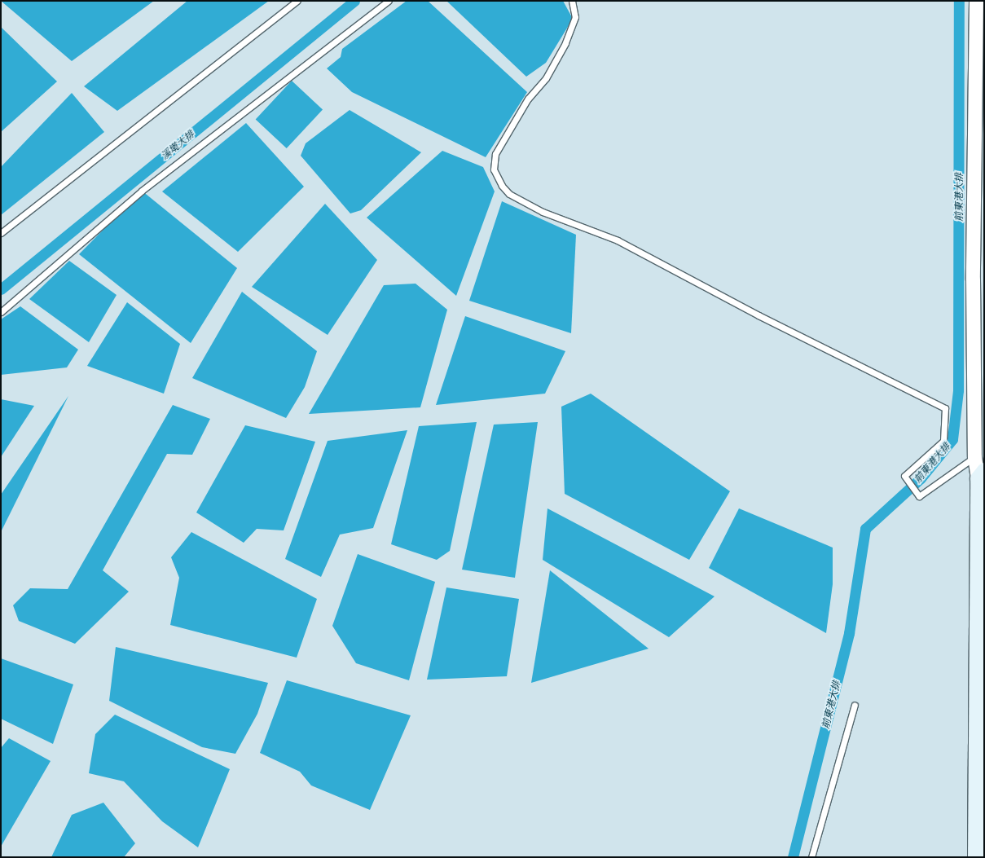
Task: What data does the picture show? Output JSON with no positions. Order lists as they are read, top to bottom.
{
  "water": ["溪墘大排", "前東港大排"]
}
